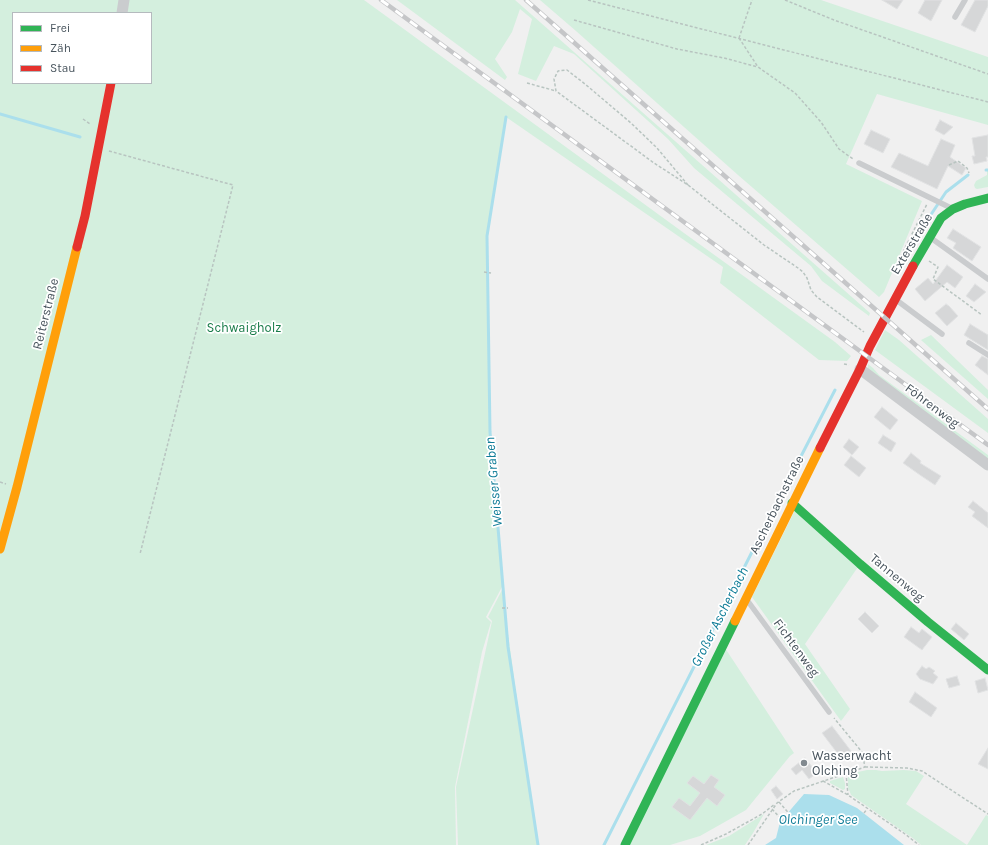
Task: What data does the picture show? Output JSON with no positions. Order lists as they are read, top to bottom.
{
  "streets": {
    "street": [
      "Exterstraße",
      "Reiterstraße",
      "Föhrenweg",
      "Ascherbachstraße",
      "Tannenweg"
    ],
    "lane": ["Fichtenweg"]
  },
  "crossings": [
    ["Exterstraße", "Ascherbachstraße"],
    ["Föhrenweg", "Ascherbachstraße"],
    ["Ascherbachstraße", "Tannenweg"],
    ["Ascherbachstraße", "Fichtenweg"]
  ],
  "water": ["Weisser Graben", "Großer Ascherbach", "Olchinger See"],
  "parks": ["Schwaigholz"],
  "places": ["Wasserwacht Olching"],
  "legend": ["Frei", "Zäh", "Stau"]
}
